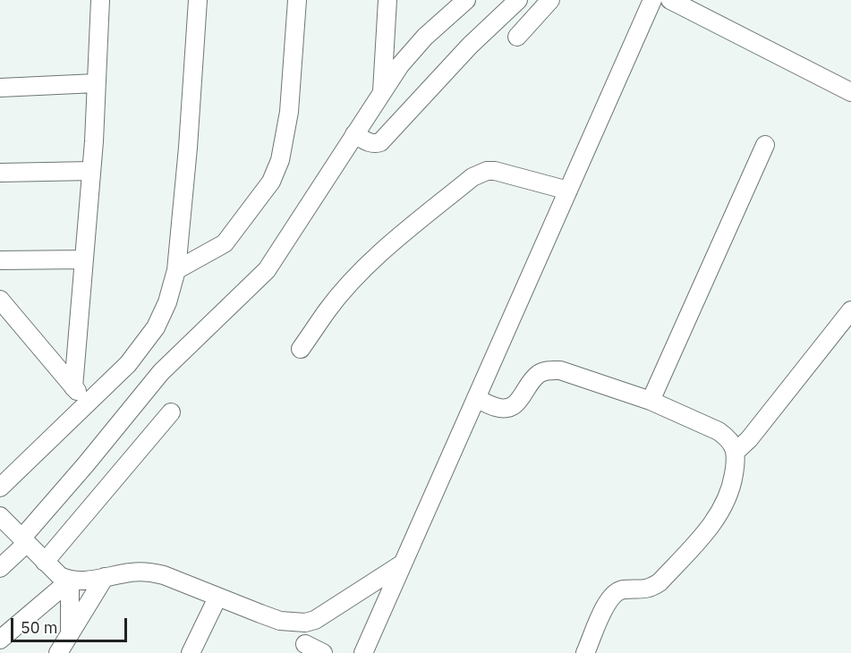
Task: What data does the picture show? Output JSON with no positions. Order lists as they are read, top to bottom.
{
  "scale_bar": "50 m"
}
